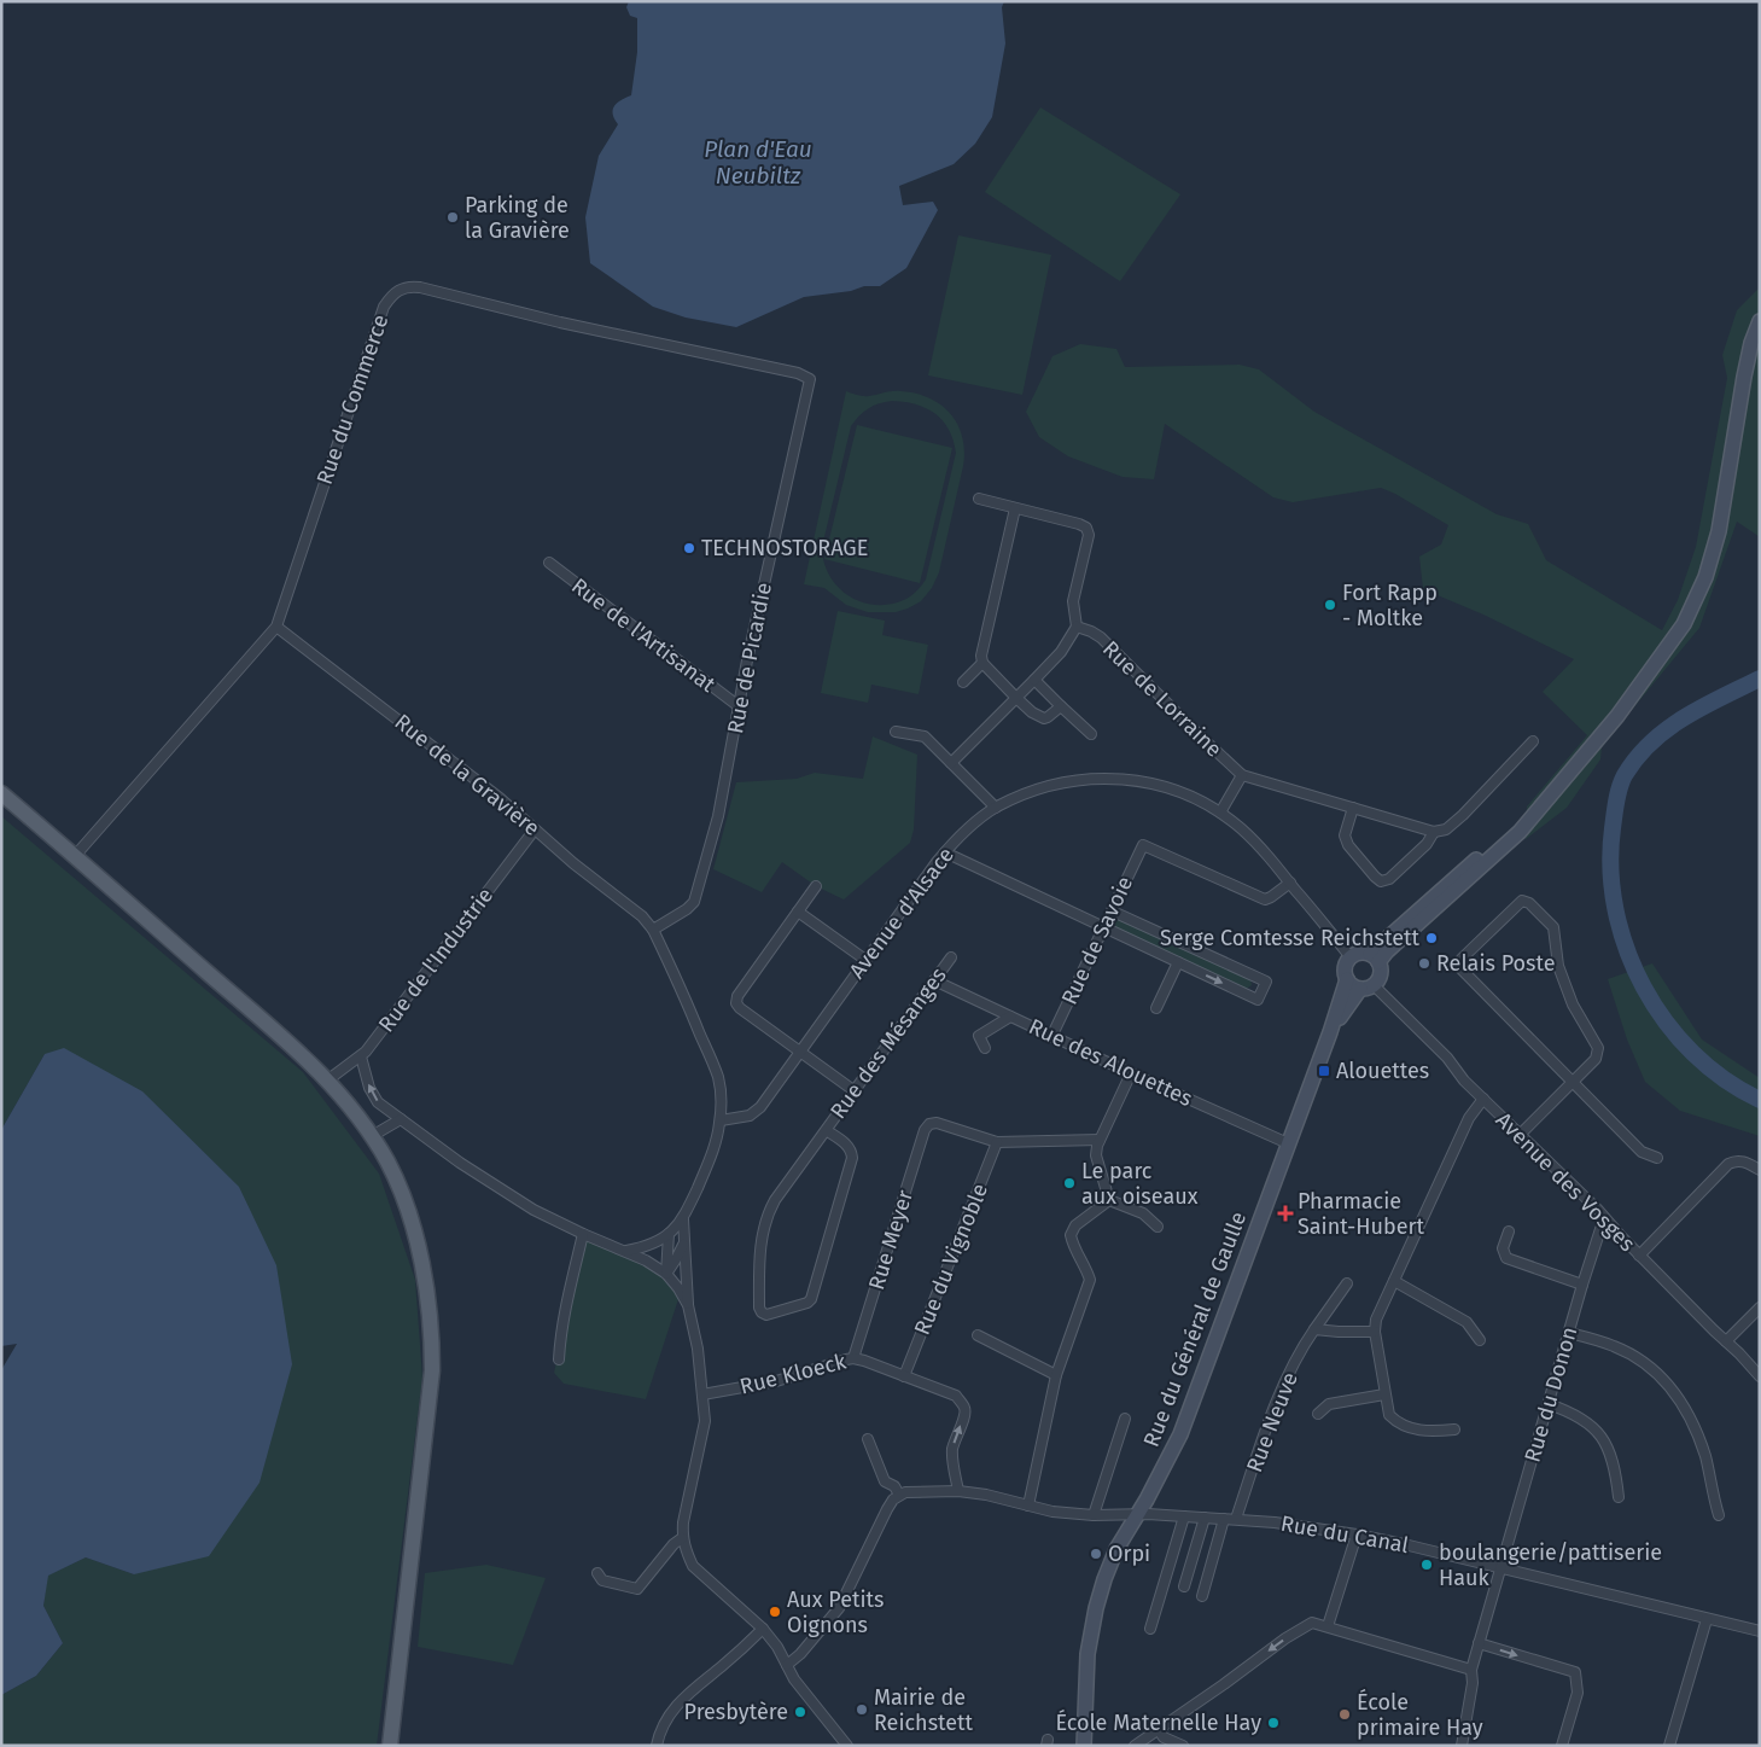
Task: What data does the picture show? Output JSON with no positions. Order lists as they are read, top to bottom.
{
  "streets": {
    "main road": ["Rue du Général de Gaulle"],
    "street": [
      "Rue du Commerce",
      "Rue de l'Artisanat",
      "Rue de Picardie",
      "Rue de Lorraine",
      "Rue de la Gravière",
      "Avenue d'Alsace",
      "Rue de Savoie",
      "Rue de l'Industrie",
      "Rue des Mésanges",
      "Rue des Alouettes",
      "Avenue des Vosges",
      "Rue Meyer",
      "Rue du Vignoble",
      "Rue Kloeck",
      "Rue du Donon",
      "Rue Neuve",
      "Rue du Canal"
    ]
  },
  "crossings": [
    ["Rue du Commerce", "Rue de Picardie"],
    ["Rue du Commerce", "Rue de la Gravière"],
    ["Rue de l'Artisanat", "Rue de Picardie"],
    ["Rue de Picardie", "Rue de la Gravière"],
    ["Rue de la Gravière", "Avenue d'Alsace"],
    ["Rue de la Gravière", "Rue de l'Industrie"],
    ["Avenue d'Alsace", "Rue de Savoie"],
    ["Avenue d'Alsace", "Avenue des Vosges"],
    ["Avenue d'Alsace", "Rue du Général de Gaulle"],
    ["Rue de Savoie", "Rue des Alouettes"],
    ["Rue des Mésanges", "Rue des Alouettes"],
    ["Rue des Alouettes", "Rue du Général de Gaulle"],
    ["Avenue des Vosges", "Rue du Général de Gaulle"],
    ["Avenue des Vosges", "Rue du Donon"],
    ["Rue Meyer", "Rue du Vignoble"],
    ["Rue Meyer", "Rue Kloeck"],
    ["Rue du Vignoble", "Rue Kloeck"],
    ["Rue du Général de Gaulle", "Rue du Canal"],
    ["Rue Kloeck", "Rue du Canal"],
    ["Rue du Donon", "Rue du Canal"],
    ["Rue Neuve", "Rue du Canal"]
  ],
  "water": ["Plan d'Eau Neubiltz"],
  "places": {
    "other": [
      "Parking de la Gravière",
      "TECHNOSTORAGE",
      "Fort Rapp - Moltke",
      "Serge Comtesse Reichstett",
      "Relais Poste",
      "Le parc aux oiseaux",
      "Orpi",
      "boulangerie/pattiserie Hauk",
      "Aux Petits Oignons",
      "Mairie de Reichstett",
      "Presbytère",
      "École primaire Hay",
      "École Maternelle Hay"
    ],
    "transit": ["Alouettes"],
    "health": ["Pharmacie Saint-Hubert"]
  }
}
